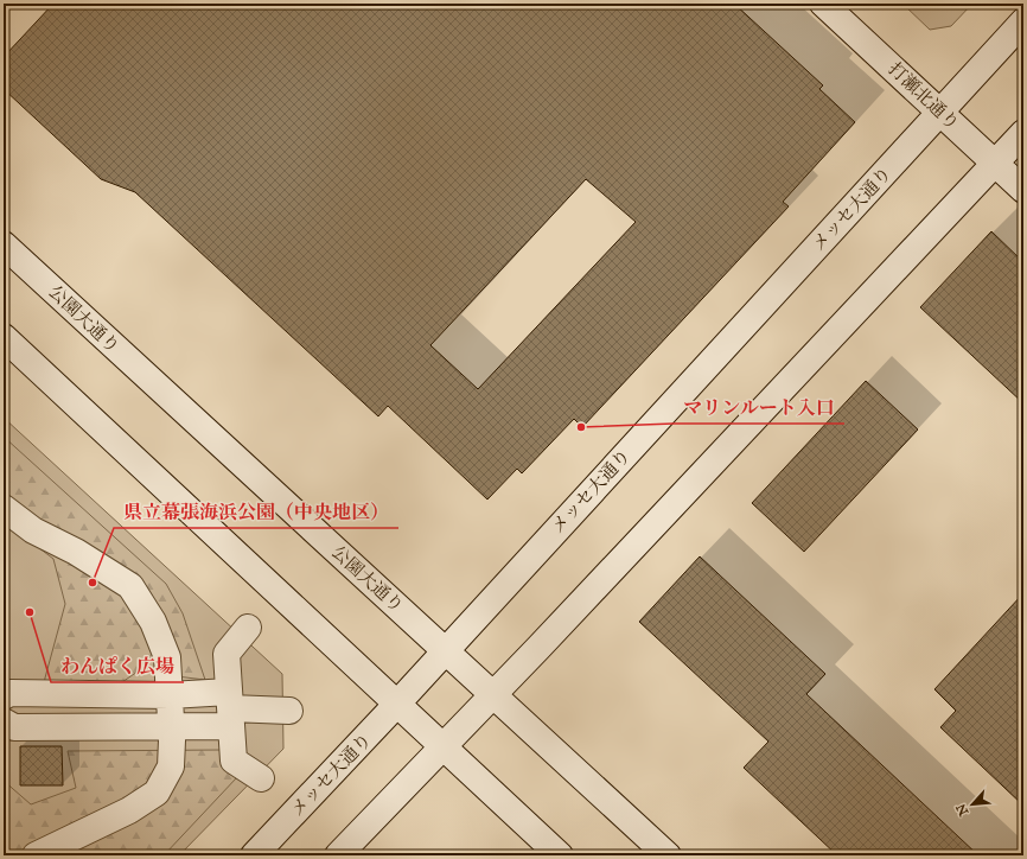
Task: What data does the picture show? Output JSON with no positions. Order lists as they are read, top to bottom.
{
  "streets": {
    "street": ["打瀬北通り", "メッセ大通り", "公園大通り"]
  },
  "crossings": [
    ["打瀬北通り", "メッセ大通り"],
    ["メッセ大通り", "公園大通り"]
  ],
  "places": ["マリンルート入口", "県立幕張海浜公園（中央地区）", "わんぱく広場"],
  "north": "bottom left"
}
